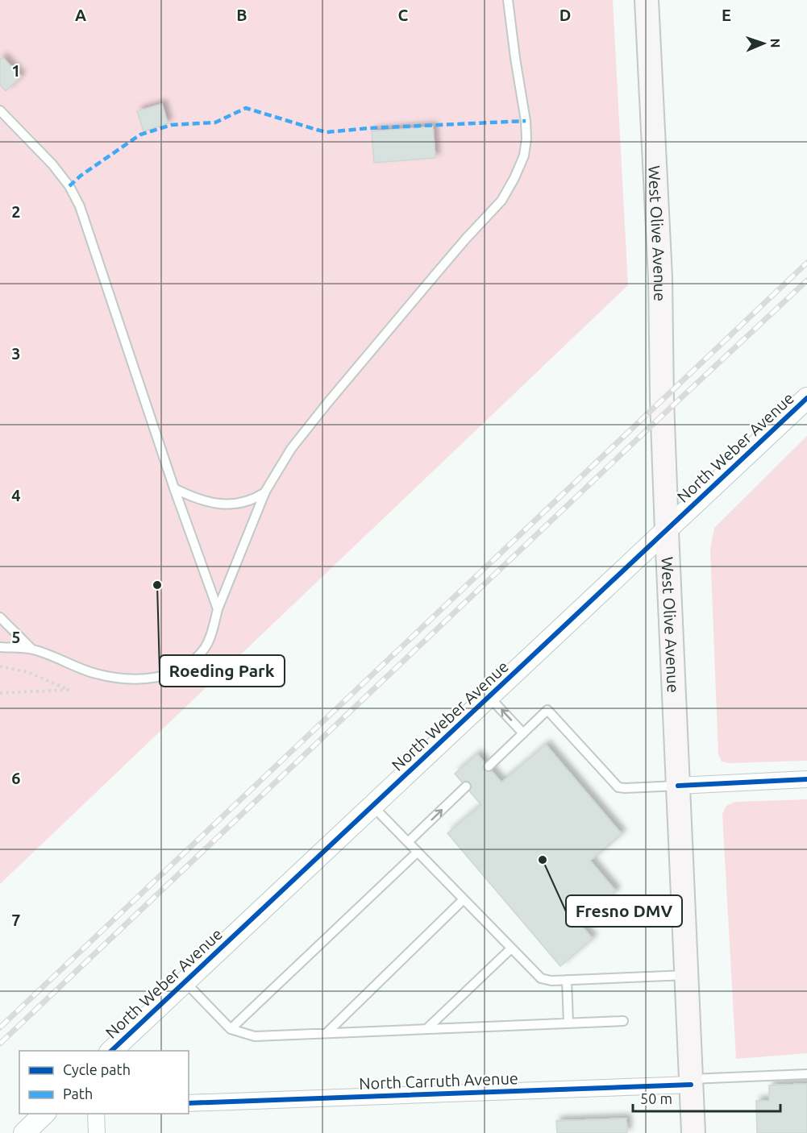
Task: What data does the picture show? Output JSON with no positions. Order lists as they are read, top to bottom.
{
  "streets": {
    "main road": ["West Olive Avenue"],
    "street": ["North Weber Avenue", "North Carruth Avenue"]
  },
  "crossings": [
    ["West Olive Avenue", "North Weber Avenue"],
    ["West Olive Avenue", "North Carruth Avenue"]
  ],
  "places": ["Roeding Park", "Fresno DMV"],
  "legend": ["Cycle path", "Path"],
  "scale_bar": "50 m",
  "north": "right",
  "grid": {
    "columns": [
      "A",
      "B",
      "C",
      "D",
      "E"
    ],
    "rows": [
      "1",
      "2",
      "3",
      "4",
      "5",
      "6",
      "7"
    ]
  }
}
